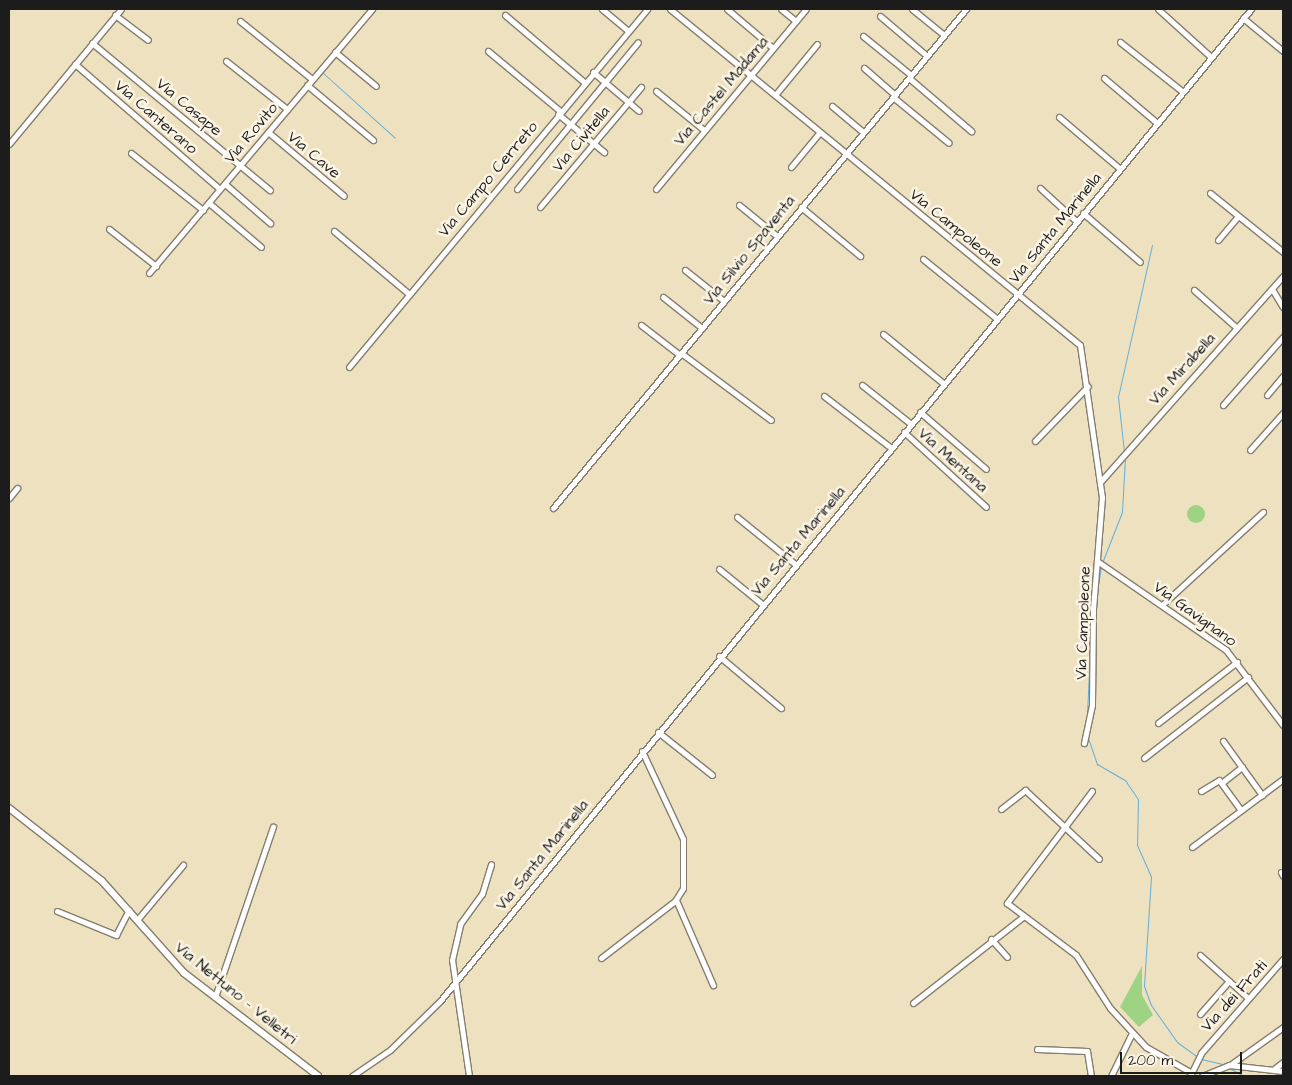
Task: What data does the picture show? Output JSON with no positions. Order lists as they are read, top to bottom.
{
  "streets": {
    "main road": ["Via Nettuno - Velletri"],
    "street": [
      "Via Castel Madama",
      "Via Casape",
      "Via Canterano",
      "Via Rovito",
      "Via Civitella",
      "Via Cave",
      "Via Campo Cerreto",
      "Via Campoleone",
      "Via Santa Marinella",
      "Via Silvio Spaventa",
      "Via Mirabella",
      "Via Mentana",
      "Via Gavignano",
      "Via dei Frati"
    ]
  },
  "crossings": [
    ["Via Castel Madama", "Via Campoleone"],
    ["Via Casape", "Via Rovito"],
    ["Via Canterano", "Via Rovito"],
    ["Via Rovito", "Via Cave"],
    ["Via Campoleone", "Via Santa Marinella"],
    ["Via Campoleone", "Via Silvio Spaventa"],
    ["Via Campoleone", "Via Mirabella"],
    ["Via Campoleone", "Via Gavignano"],
    ["Via Santa Marinella", "Via Mentana"]
  ],
  "scale_bar": "200 m"
}
